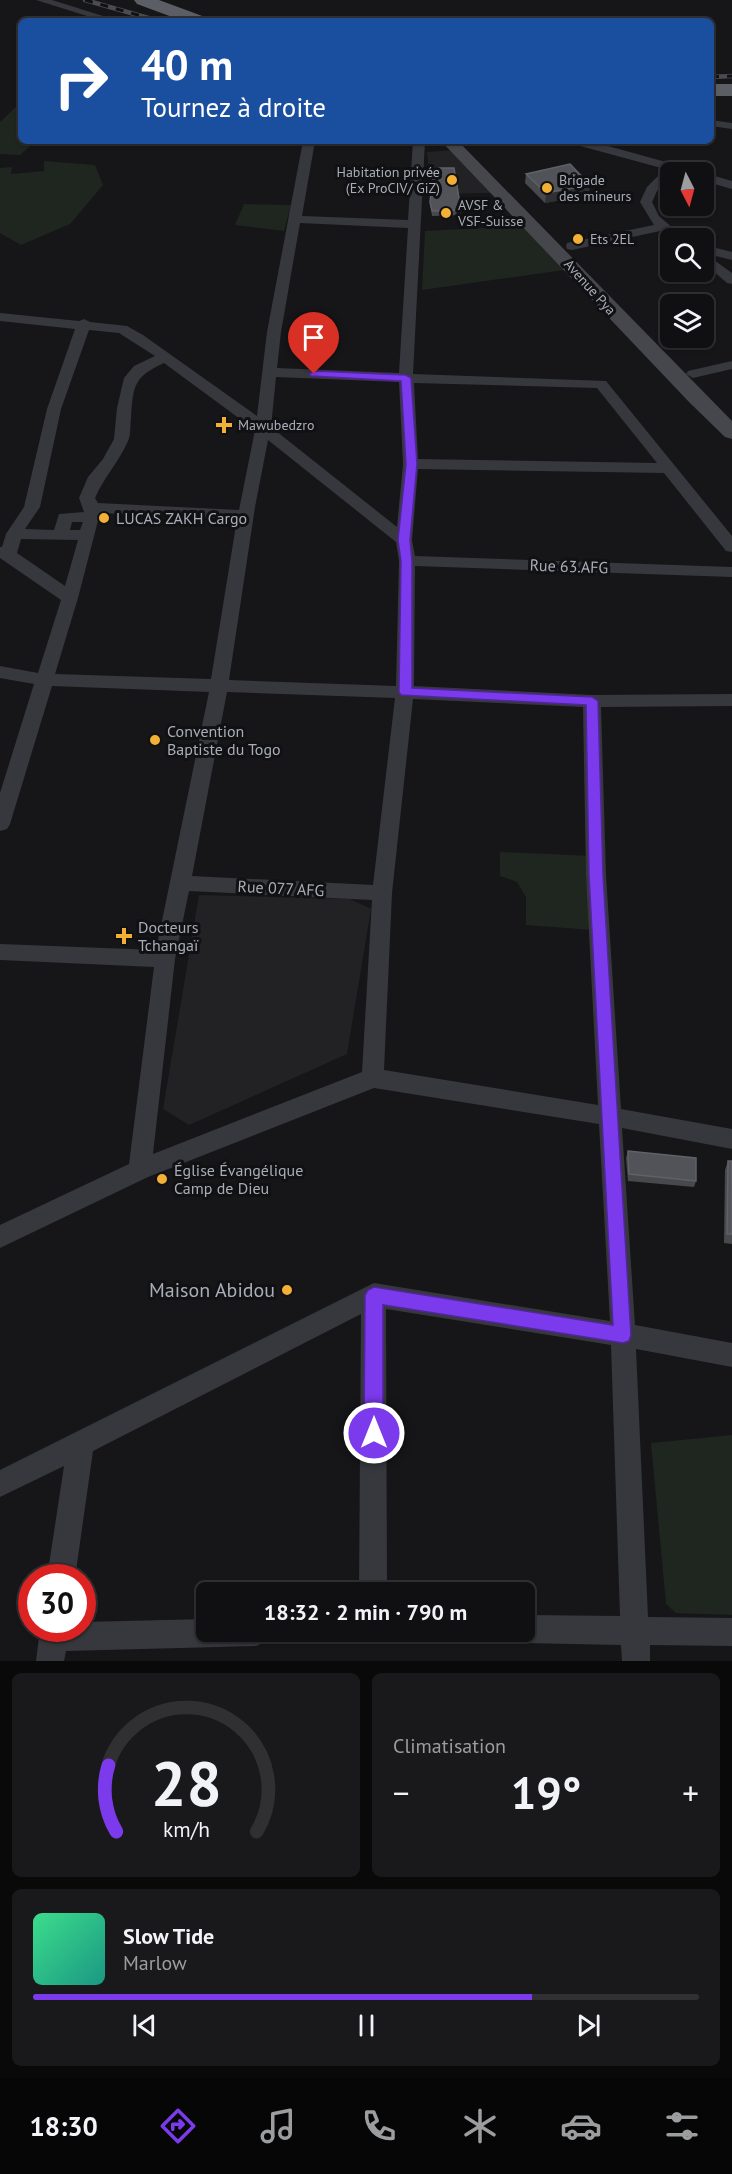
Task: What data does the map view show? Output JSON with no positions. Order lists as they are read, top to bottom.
{
  "streets": {
    "main road": ["Avenue Pya"],
    "street": ["Rue 63.AFG", "Rue 077 AFG"]
  },
  "places": {
    "other": [
      "Habitation privée (Ex ProCIV/ GiZ)",
      "Brigade des mineurs",
      "AVSF & VSF-Suisse",
      "Ets 2EL",
      "LUCAS ZAKH Cargo",
      "Convention Baptiste du Togo",
      "Église Évangélique Camp de Dieu",
      "Maison Abidou"
    ],
    "health": ["Mawubedzro", "Docteurs Tchangaï"]
  },
  "north": "bottom",
  "page": {
    "turn": ["40 m", "Tournez à droite"],
    "limit": "30",
    "trip": "18:32 · 2 min · 790 m",
    "tile": "Climatisation",
    "heat": ["−", "19°", "+"],
    "song": ["Slow Tide", "Marlow"],
    "tabs": "18:30",
    "gauge": ["28", "km/h"]
  }
}
